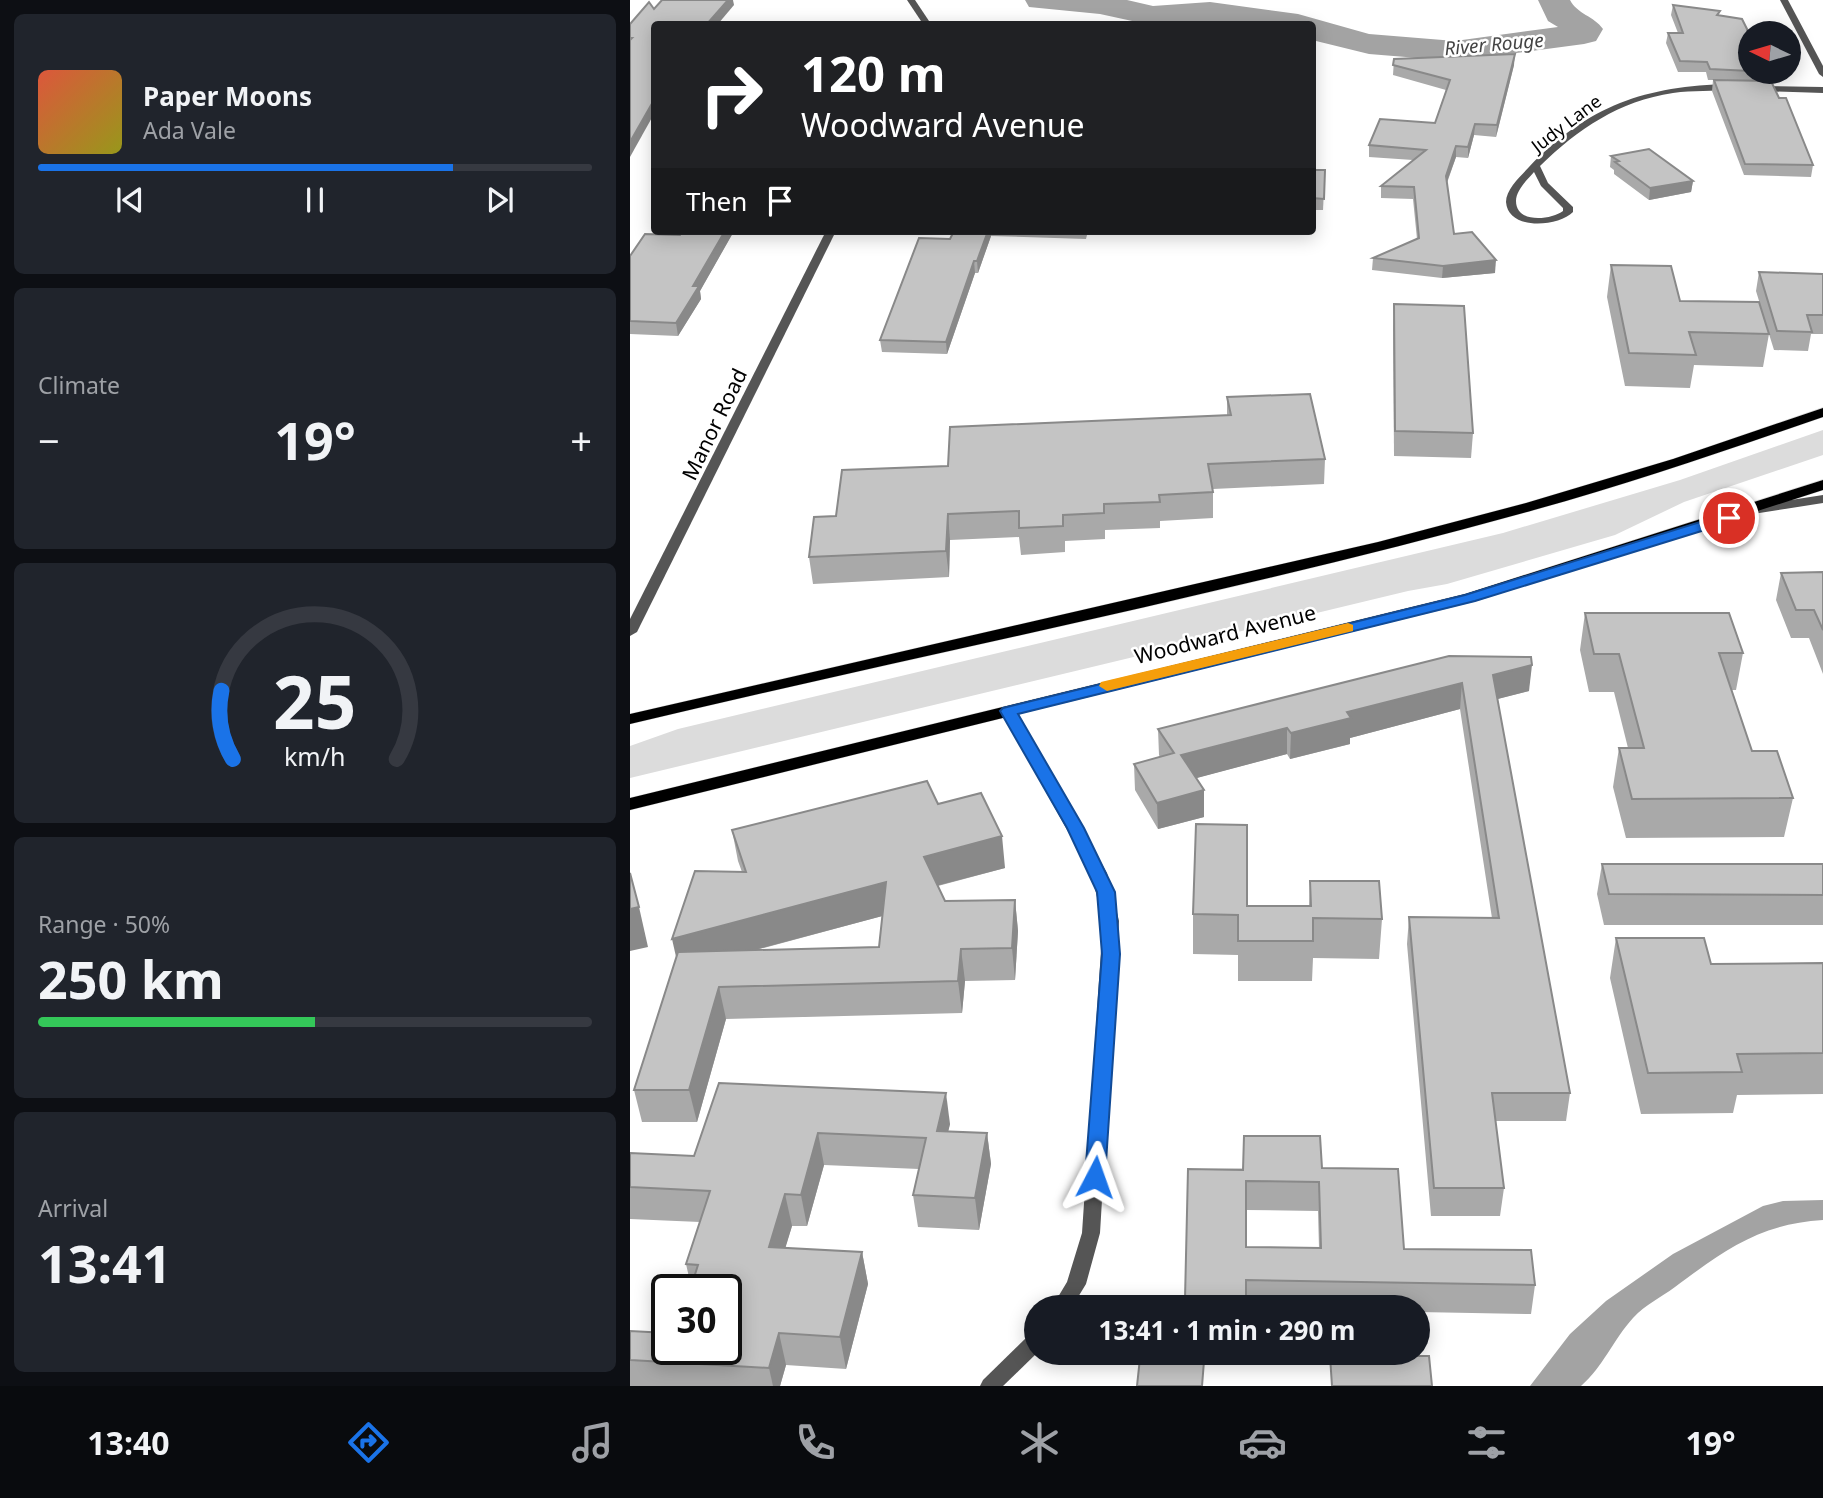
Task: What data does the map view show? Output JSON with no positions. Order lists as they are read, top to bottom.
{
  "streets": {
    "main road": ["Woodward Avenue"],
    "street": ["Judy Lane", "Manor Road"]
  },
  "water": ["River Rouge"],
  "north": "left",
  "page": {
    "turn": ["120 m", "Woodward Avenue"],
    "song": ["Paper Moons", "Ada Vale"],
    "then": "Then",
    "tile": [
      "Climate",
      ["Range · 50%", "250 km"],
      ["Arrival", "13:41"]
    ],
    "heat": ["−", "19°", "+"],
    "limit": "30",
    "trip": "13:41 · 1 min · 290 m",
    "tabs": ["13:40", "19°"],
    "gauge": ["25", "km/h"]
  }
}
